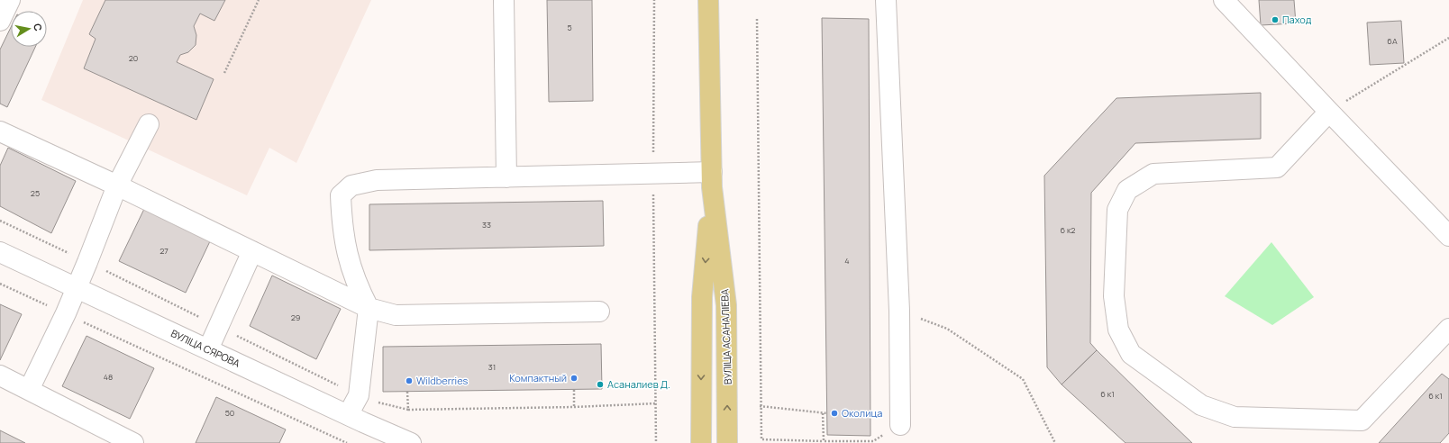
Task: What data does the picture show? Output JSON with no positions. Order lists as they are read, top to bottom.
{
  "streets": {
    "main road": ["ВУЛІЦА АСАНАЛІЕВА"],
    "street": ["ВУЛІЦА СЯРОВА"]
  },
  "places": [
    "Паход",
    "Компактный",
    "Wildberries",
    "Асаналиев Д.",
    "Околица"
  ],
  "house_numbers": [
    "5",
    "6А",
    "20",
    "25",
    "33",
    "6 к2",
    "27",
    "4",
    "29",
    "31",
    "48",
    "6 к1",
    "6 к1",
    "50"
  ],
  "north": "right"
}
